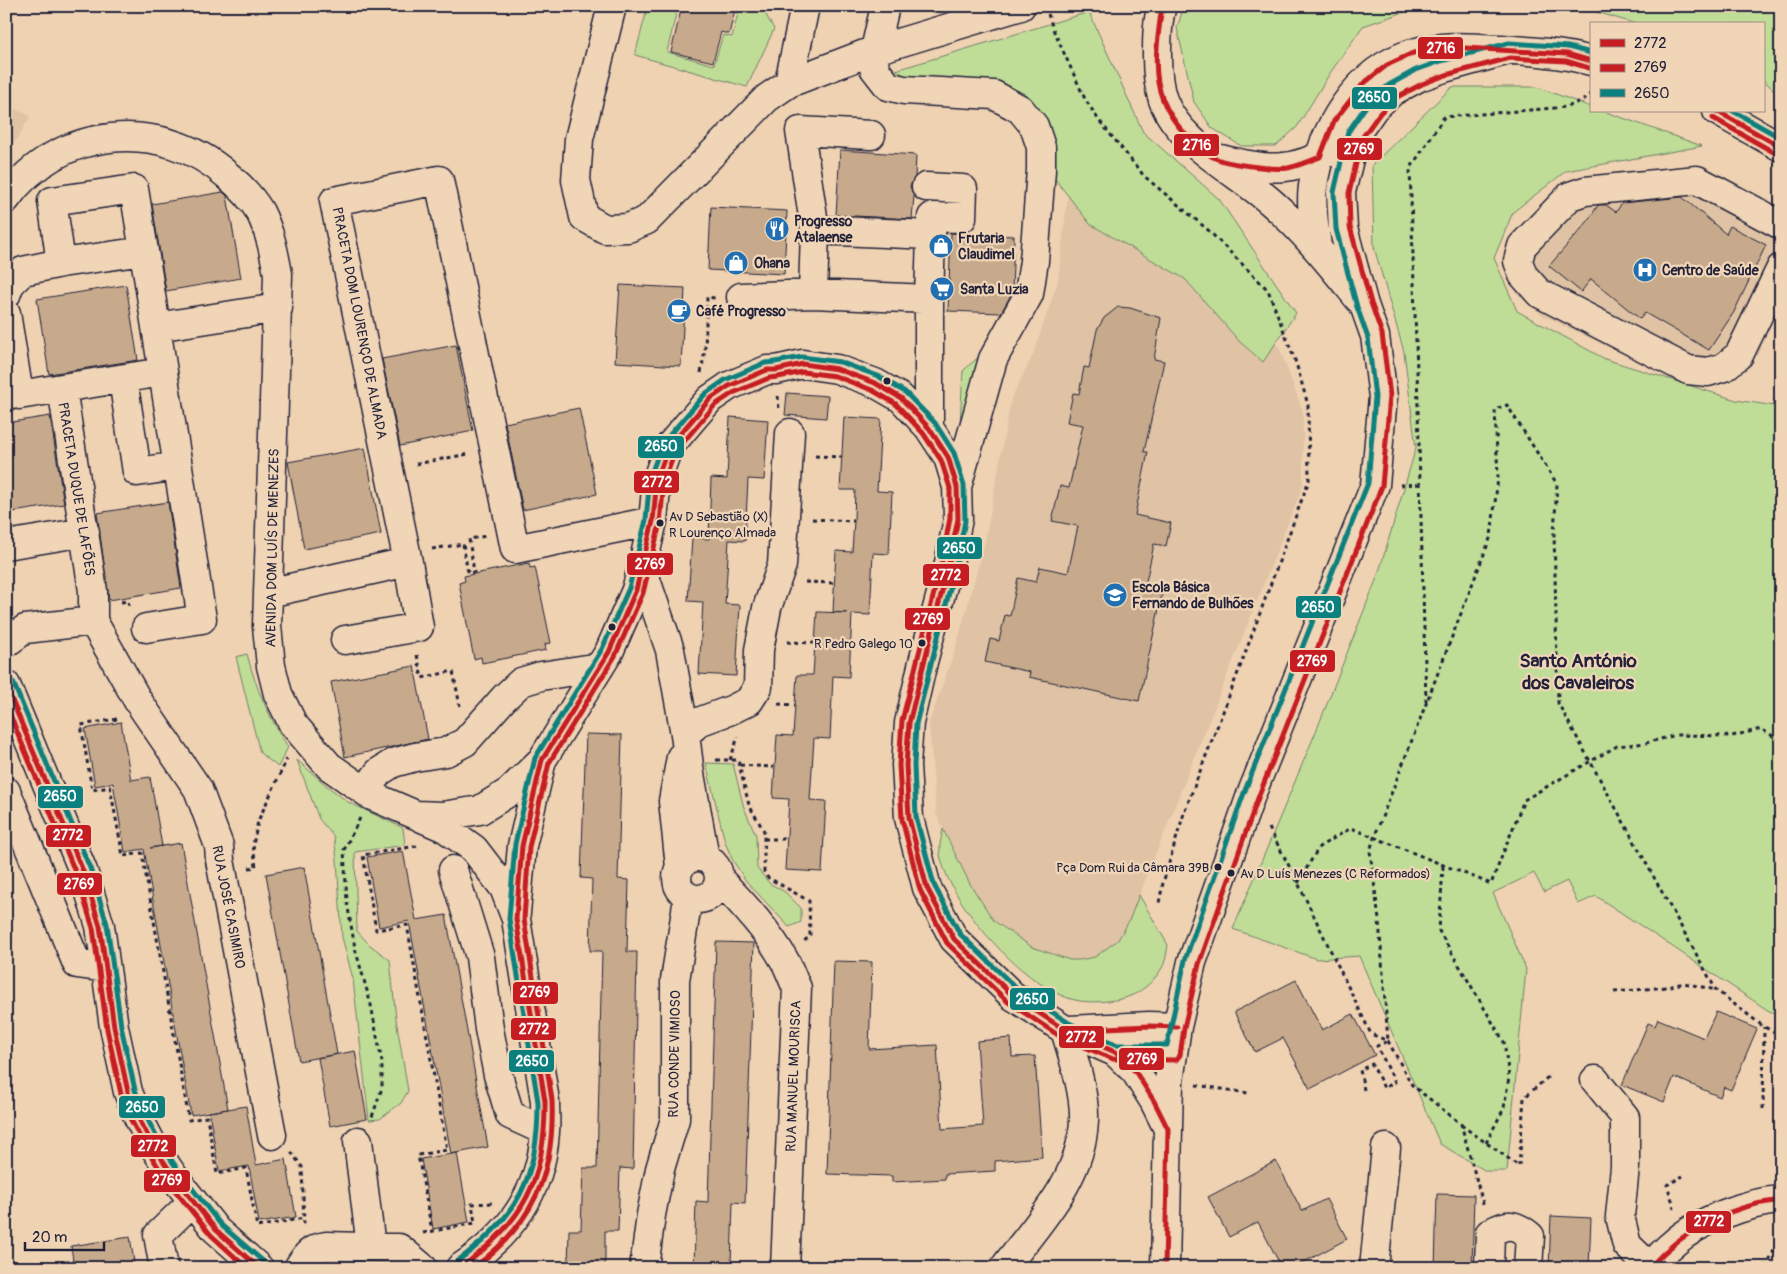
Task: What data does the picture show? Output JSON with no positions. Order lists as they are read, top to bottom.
{
  "streets": {
    "street": [
      "PRACETA DOM LOURENÇO DE ALMADA",
      "PRACETA DUQUE DE LAFÕES",
      "AVENIDA DOM LUÍS DE MENEZES",
      "RUA JOSÉ CASIMIRO",
      "RUA CONDE VIMIOSO",
      "RUA MANUEL MOURISCA"
    ]
  },
  "crossings": [
    ["PRACETA DOM LOURENÇO DE ALMADA", "AVENIDA DOM LUÍS DE MENEZES"],
    ["PRACETA DUQUE DE LAFÕES", "RUA JOSÉ CASIMIRO"]
  ],
  "districts": ["Santo António dos Cavaleiros"],
  "places": {
    "restaurant": ["Progresso Atalaense"],
    "shop": ["Frutaria Claudimel", "Ohana"],
    "hospital": ["Centro de Saúde"],
    "supermarket": ["Santa Luzia"],
    "cafe": ["Café Progresso"],
    "other": [
      "Av D Sebastião (X) R Lourenço Almada",
      "R Pedro Galego 10",
      "Pça Dom Rui da Câmara 39B",
      "Av D Luís Menezes (C Reformados)"
    ],
    "school or university": ["Escola Básica Fernando de Bulhões"]
  },
  "lines": [
    "transit line 2716",
    "transit line 2650",
    "transit line 2769",
    "transit line 2772"
  ],
  "legend": ["2772", "2769", "2650"],
  "scale_bar": "20 m"
}
